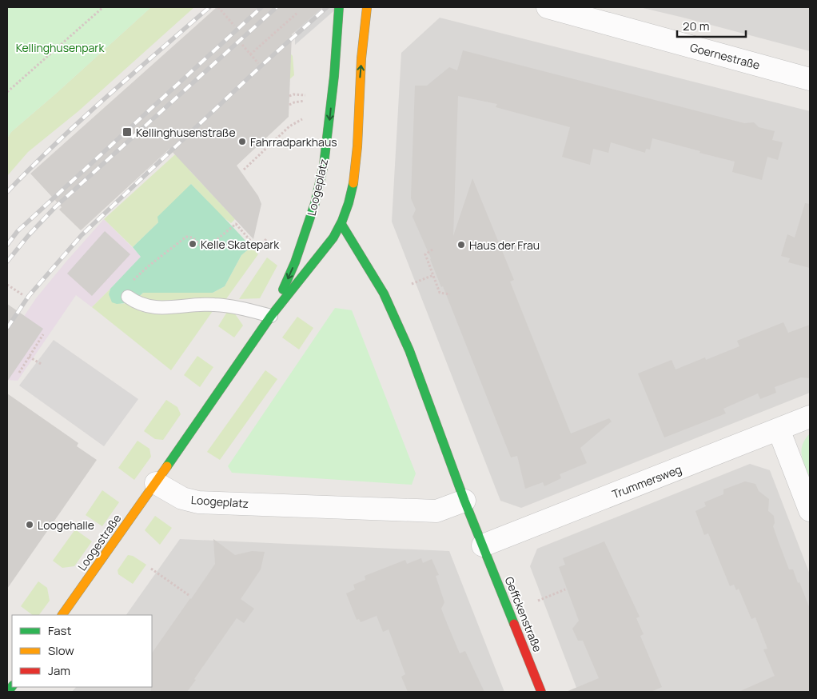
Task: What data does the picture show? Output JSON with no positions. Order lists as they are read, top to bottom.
{
  "streets": {
    "street": [
      "Goernestraße",
      "Loogeplatz",
      "Trummersweg",
      "Loogestraße",
      "Geffckenstraße"
    ]
  },
  "crossings": [
    ["Loogeplatz", "Loogestraße"],
    ["Trummersweg", "Geffckenstraße"]
  ],
  "parks": ["Kellinghusenpark"],
  "places": {
    "transit": ["Kellinghusenstraße"],
    "other": [
      "Fahrradparkhaus",
      "Kelle Skatepark",
      "Haus der Frau",
      "Loogehalle"
    ]
  },
  "legend": ["Fast", "Slow", "Jam"],
  "scale_bar": "20 m"
}
